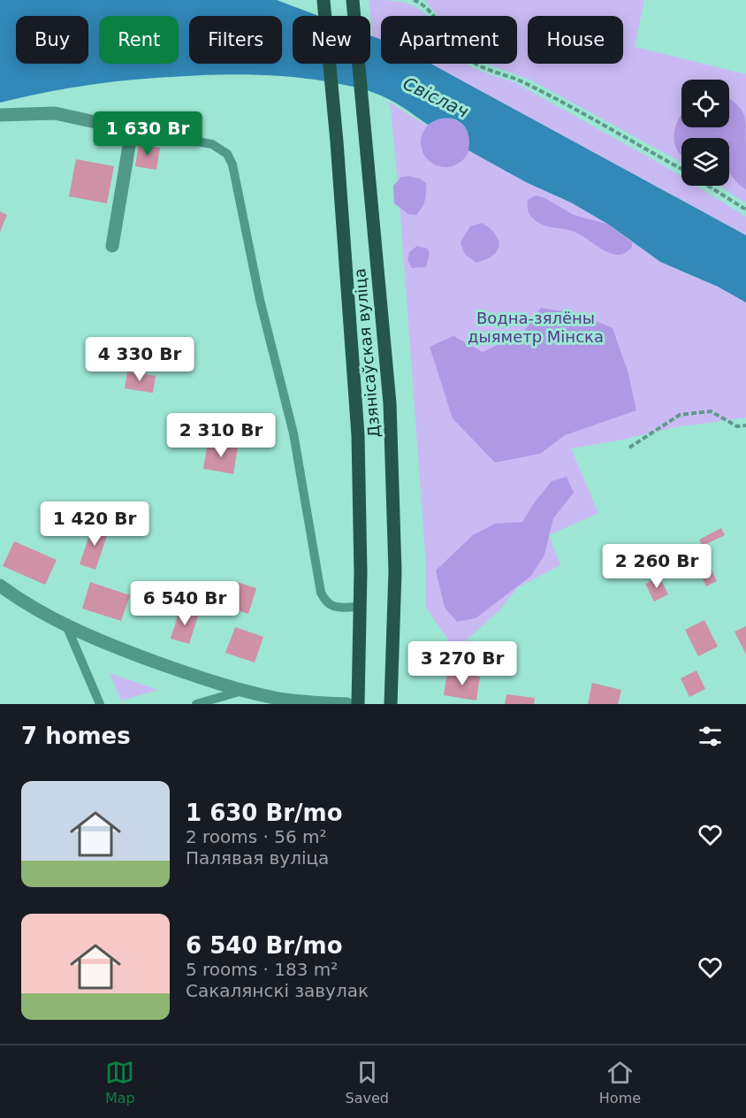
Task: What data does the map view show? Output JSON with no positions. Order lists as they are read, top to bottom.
{
  "streets": {
    "main road": ["Дзянісаўская вуліца"]
  },
  "water": ["Свіслач"],
  "parks": ["Водна-зялёны дыяметр Мінска"],
  "page": {
    "chip": [
      "Buy",
      "Rent",
      "Filters",
      "New",
      "Apartment",
      "House"
    ],
    "price": [
      "1 630 Br",
      "4 330 Br",
      "2 310 Br",
      "1 420 Br",
      "2 260 Br",
      "6 540 Br",
      "3 270 Br"
    ],
    "heading": "7 homes",
    "list": [
      {
        "name": "1 630 Br/mo",
        "note": "2 rooms · 56 m² · Палявая вуліца"
      },
      {
        "name": "6 540 Br/mo",
        "note": "5 rooms · 183 m² · Сакалянскі завулак"
      }
    ],
    "tabs": ["Map", "Saved", "Home"]
  }
}
